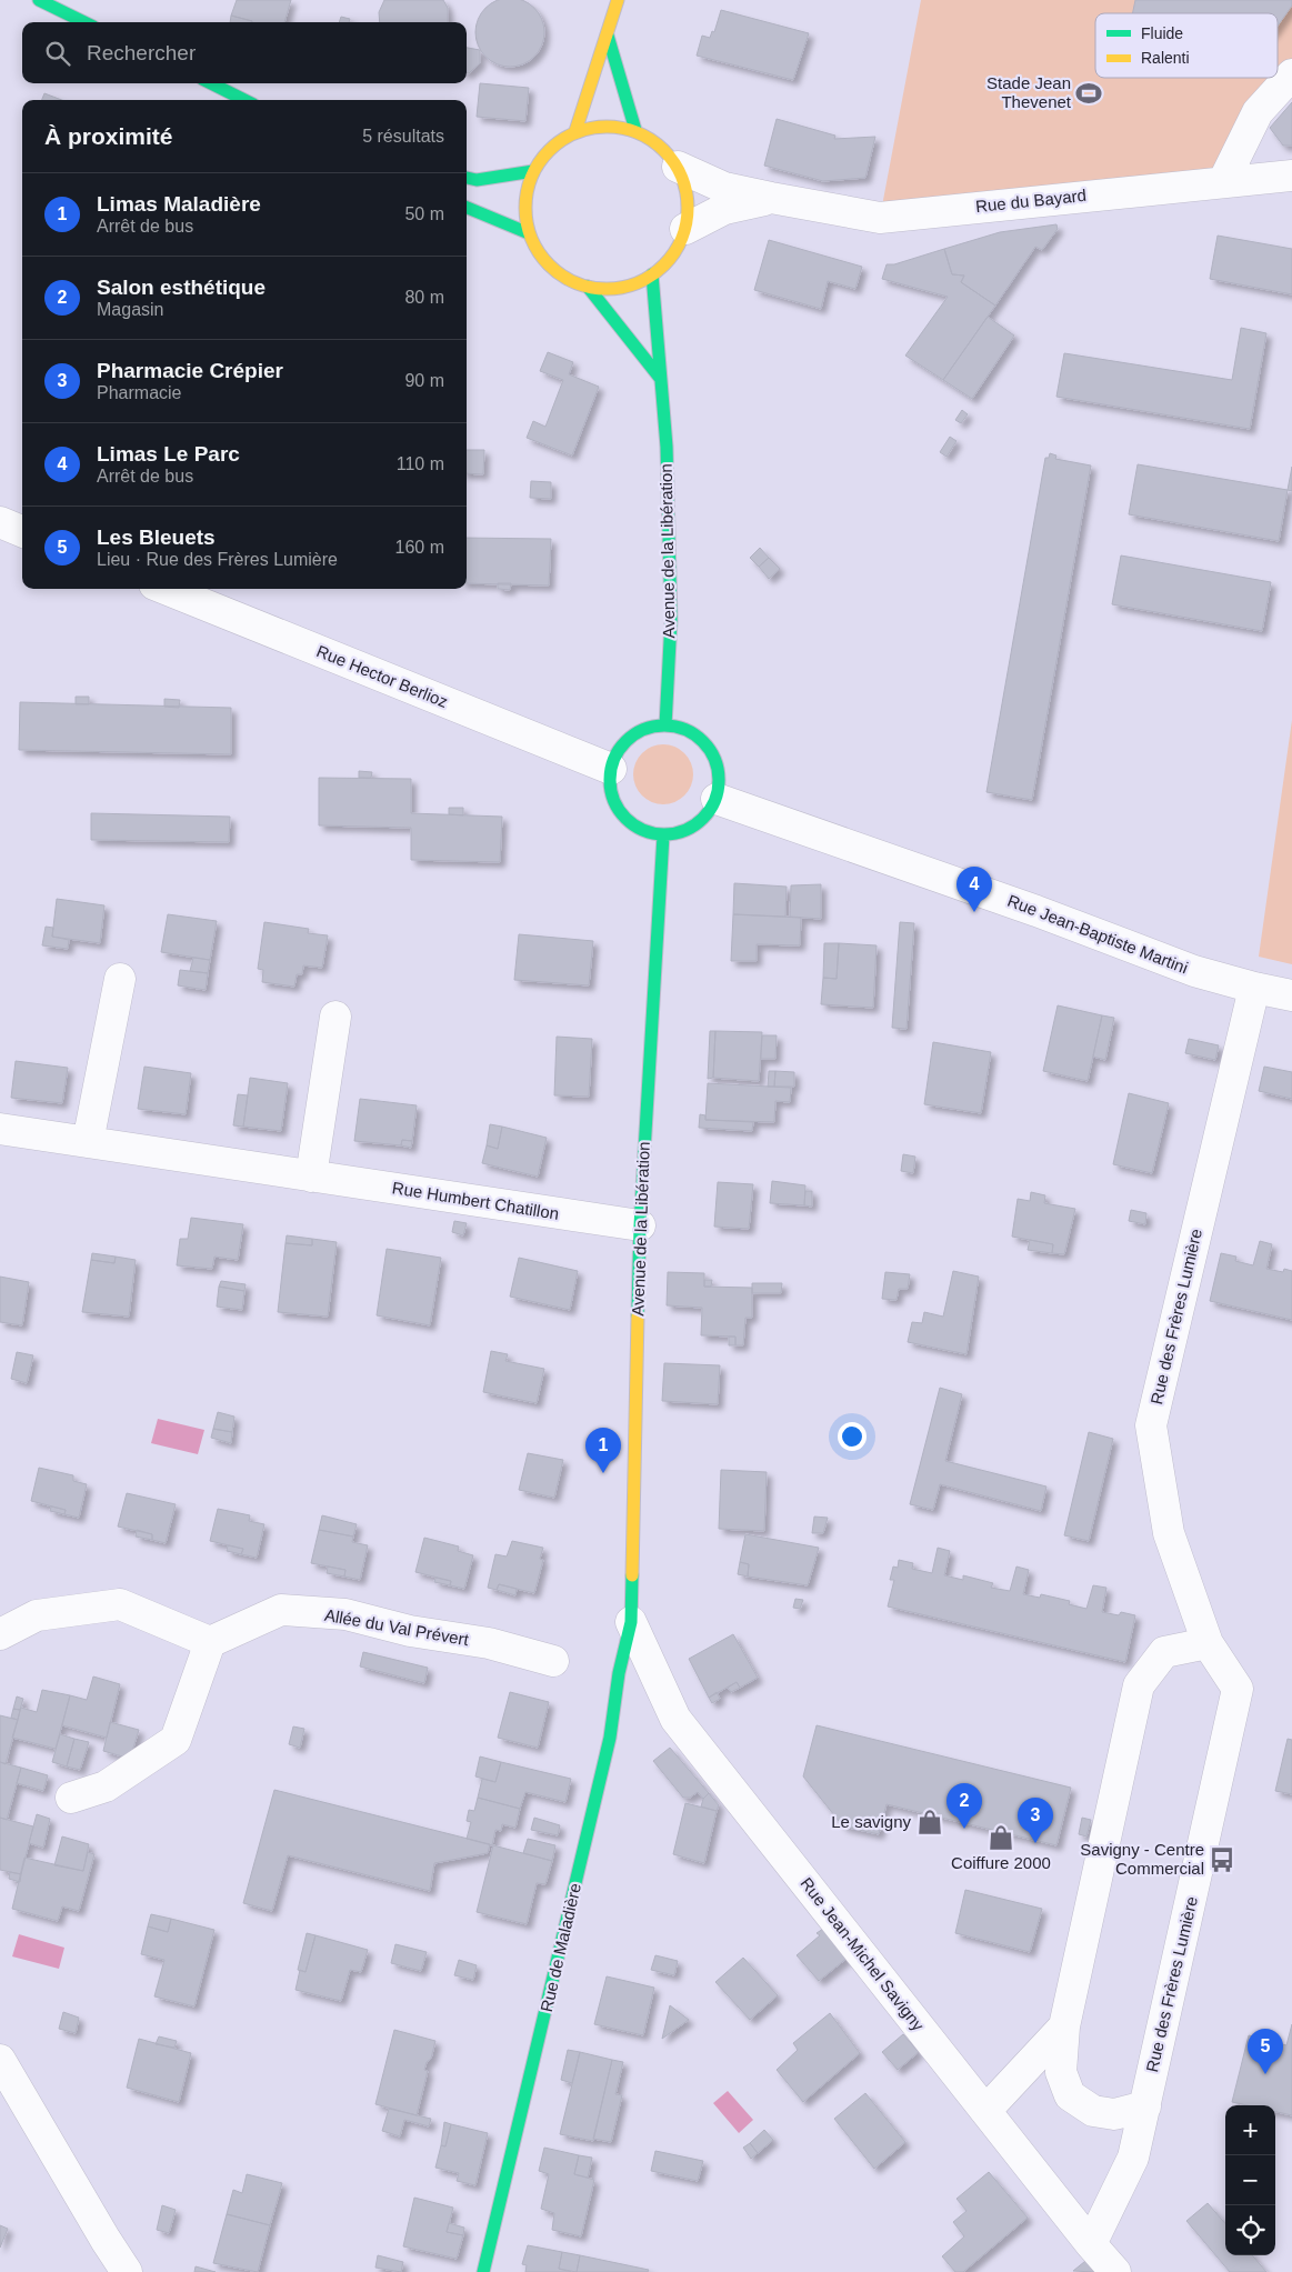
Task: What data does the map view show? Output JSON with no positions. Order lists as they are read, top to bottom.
{
  "streets": {
    "main road": ["Avenue de la Libération", "Rue de Maladière"],
    "street": [
      "Rue du Bayard",
      "Rue Hector Berlioz",
      "Rue Jean-Baptiste Martini",
      "Rue Humbert Chatillon",
      "Rue des Frères Lumière",
      "Allée du Val Prévert",
      "Rue Jean-Michel Savigny"
    ]
  },
  "crossings": [
    ["Rue du Bayard", "Avenue de la Libération"],
    ["Avenue de la Libération", "Rue Hector Berlioz"],
    ["Avenue de la Libération", "Rue Jean-Baptiste Martini"],
    ["Avenue de la Libération", "Rue Humbert Chatillon"],
    ["Avenue de la Libération", "Rue de Maladière"],
    ["Avenue de la Libération", "Rue Jean-Michel Savigny"],
    ["Rue Hector Berlioz", "Rue Jean-Baptiste Martini"],
    ["Rue Jean-Baptiste Martini", "Rue des Frères Lumière"],
    ["Rue des Frères Lumière", "Rue Jean-Michel Savigny"],
    ["Rue de Maladière", "Rue Jean-Michel Savigny"]
  ],
  "places": {
    "sports": ["Stade Jean Thevenet"],
    "shop": ["Le savigny", "Coiffure 2000"],
    "bus stop": ["Savigny - Centre Commercial"]
  },
  "legend": ["Fluide", "Ralenti"],
  "page": {
    "search": "Rechercher",
    "heading": ["À proximité", "5 résultats"],
    "list": [
      {
        "mark": "1",
        "name": "Limas Maladière",
        "note": "Arrêt de bus",
        "value": "50 m"
      },
      {
        "mark": "2",
        "name": "Salon esthétique",
        "note": "Magasin",
        "value": "80 m"
      },
      {
        "mark": "3",
        "name": "Pharmacie Crépier",
        "note": "Pharmacie",
        "value": "90 m"
      },
      {
        "mark": "4",
        "name": "Limas Le Parc",
        "note": "Arrêt de bus",
        "value": "110 m"
      },
      {
        "mark": "5",
        "name": "Les Bleuets",
        "note": "Lieu · Rue des Frères Lumière",
        "value": "160 m"
      }
    ],
    "pins": [
      "4",
      "1",
      "2",
      "3",
      "5"
    ],
    "map_buttons": ["+", "−"]
  }
}
